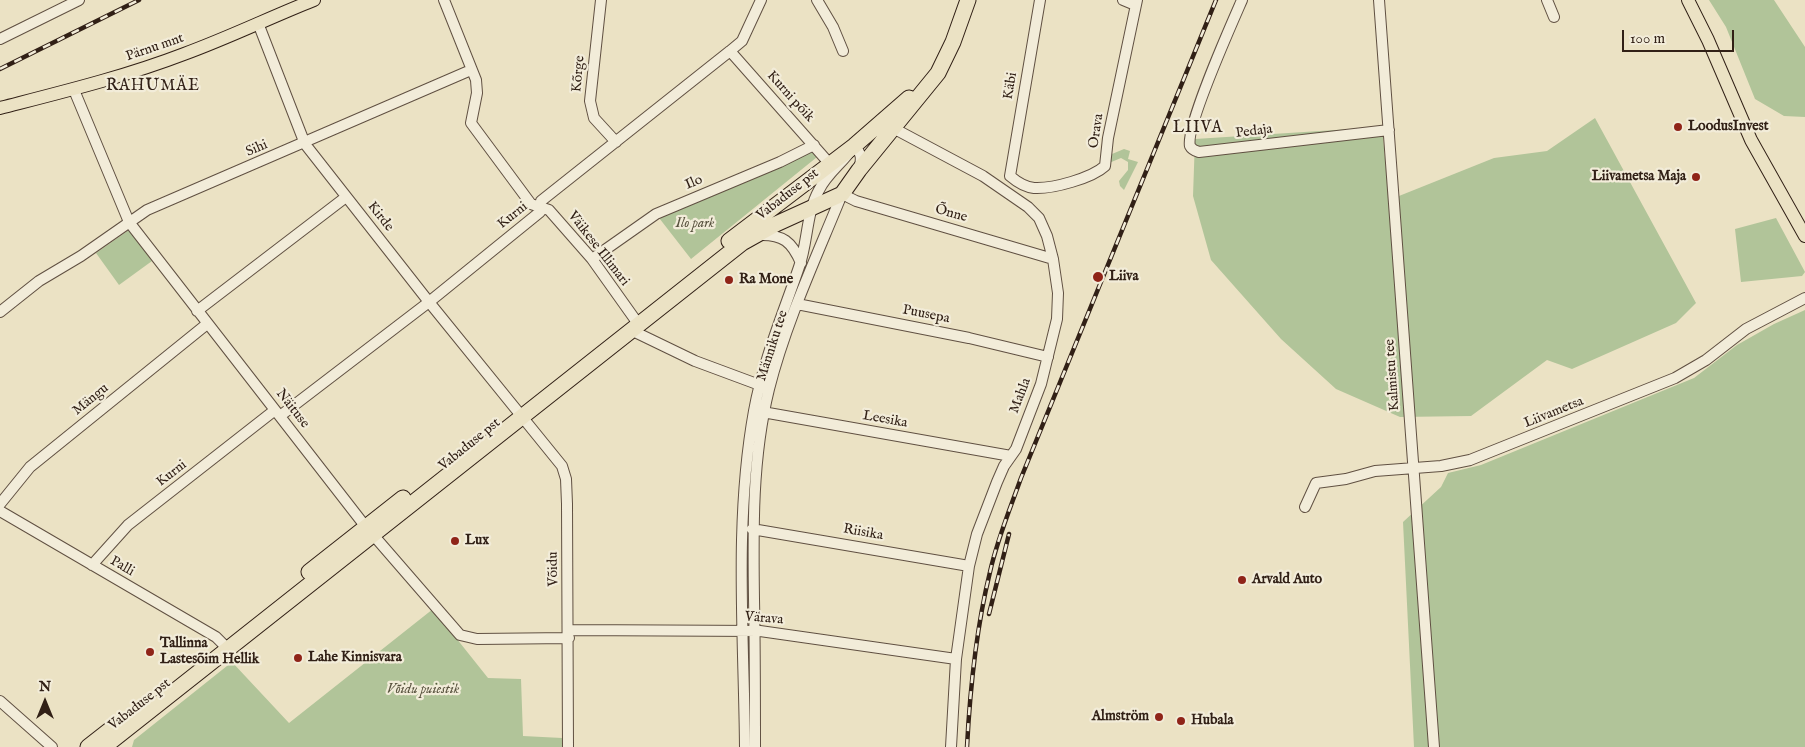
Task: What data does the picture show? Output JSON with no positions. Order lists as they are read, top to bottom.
{
  "streets": {
    "highway": ["Vabaduse pst", "Männiku tee"],
    "main road": ["Pärnu mnt"],
    "street": [
      "Kõrge",
      "Käbi",
      "Kurni põik",
      "Orava",
      "Pedaja",
      "Sihi",
      "Ilo",
      "Õnne",
      "Kurni",
      "Kirde",
      "Väikese Illimari",
      "Puusepa",
      "Kalmistu tee",
      "Mahla",
      "Mängu",
      "Näituse",
      "Liivametsa",
      "Leesika",
      "Riisika",
      "Palli",
      "Võidu",
      "Värava"
    ]
  },
  "crossings": [
    ["Pärnu mnt", "Kirde"],
    ["Pärnu mnt", "Näituse"],
    ["Kõrge", "Kurni"],
    ["Käbi", "Orava"],
    ["Kurni põik", "Ilo"],
    ["Kurni põik", "Vabaduse pst"],
    ["Kurni põik", "Kurni"],
    ["Pedaja", "Kalmistu tee"],
    ["Sihi", "Kirde"],
    ["Sihi", "Väikese Illimari"],
    ["Sihi", "Näituse"],
    ["Ilo", "Väikese Illimari"],
    ["Vabaduse pst", "Õnne"],
    ["Vabaduse pst", "Kirde"],
    ["Vabaduse pst", "Väikese Illimari"],
    ["Vabaduse pst", "Männiku tee"],
    ["Vabaduse pst", "Näituse"],
    ["Vabaduse pst", "Palli"],
    ["Vabaduse pst", "Võidu"],
    ["Õnne", "Männiku tee"],
    ["Õnne", "Mahla"],
    ["Kurni", "Kirde"],
    ["Kurni", "Väikese Illimari"],
    ["Kurni", "Näituse"],
    ["Kurni", "Palli"],
    ["Kirde", "Võidu"],
    ["Puusepa", "Männiku tee"],
    ["Puusepa", "Mahla"],
    ["Männiku tee", "Mahla"],
    ["Männiku tee", "Leesika"],
    ["Männiku tee", "Riisika"],
    ["Männiku tee", "Värava"],
    ["Kalmistu tee", "Liivametsa"],
    ["Mahla", "Leesika"],
    ["Mahla", "Riisika"],
    ["Mahla", "Värava"],
    ["Mängu", "Näituse"],
    ["Näituse", "Võidu"],
    ["Näituse", "Värava"],
    ["Võidu", "Värava"]
  ],
  "districts": ["RAHUMÄE", "LIIVA"],
  "parks": ["Ilo park", "Võidu puiestik"],
  "places": [
    "LoodusInvest",
    "Liivametsa Maja",
    "Liiva",
    "Ra Mone",
    "Lux",
    "Arvald Auto",
    "Tallinna Lastesõim Hellik",
    "Lahe Kinnisvara",
    "Almström",
    "Hubala"
  ],
  "scale_bar": "100 m",
  "north": "top"
}
